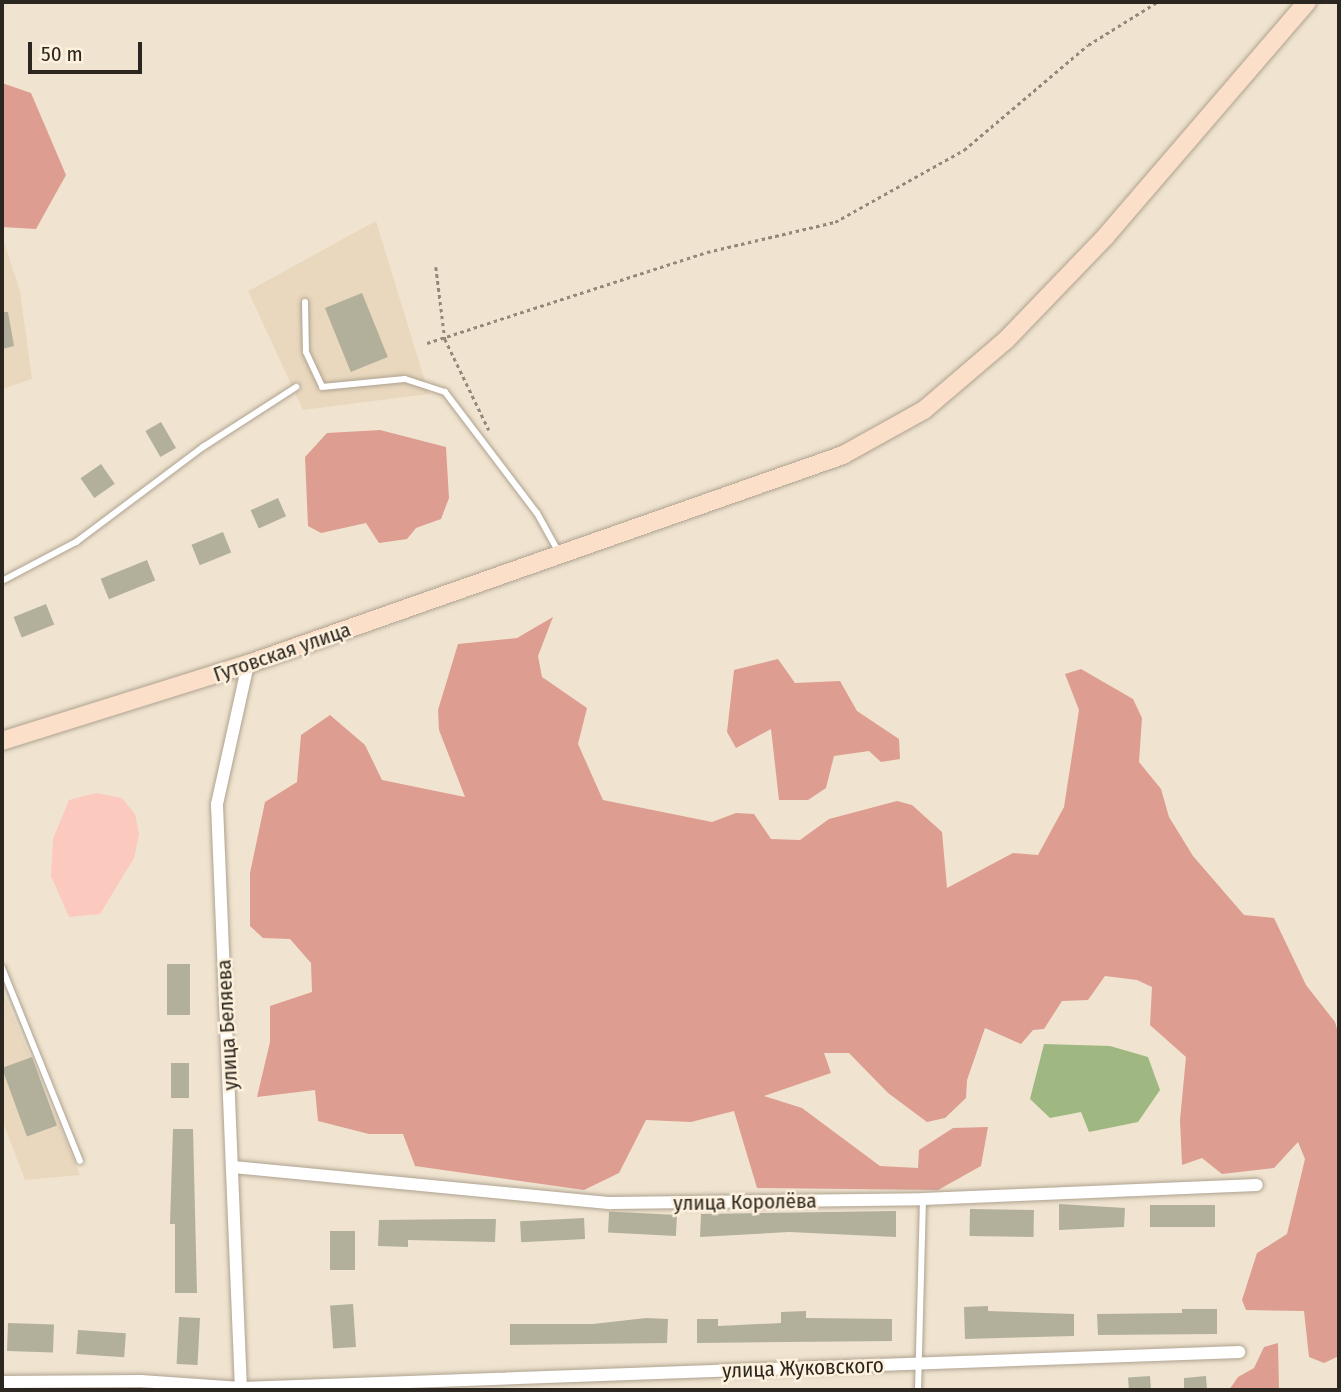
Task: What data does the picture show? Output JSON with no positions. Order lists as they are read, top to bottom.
{
  "streets": {
    "street": [
      "Гутовская улица",
      "улица Беляева",
      "улица Королёва",
      "улица Жуковского"
    ]
  },
  "crossings": [
    ["Гутовская улица", "улица Беляева"],
    ["улица Беляева", "улица Королёва"],
    ["улица Беляева", "улица Жуковского"]
  ],
  "scale_bar": "50 m"
}
